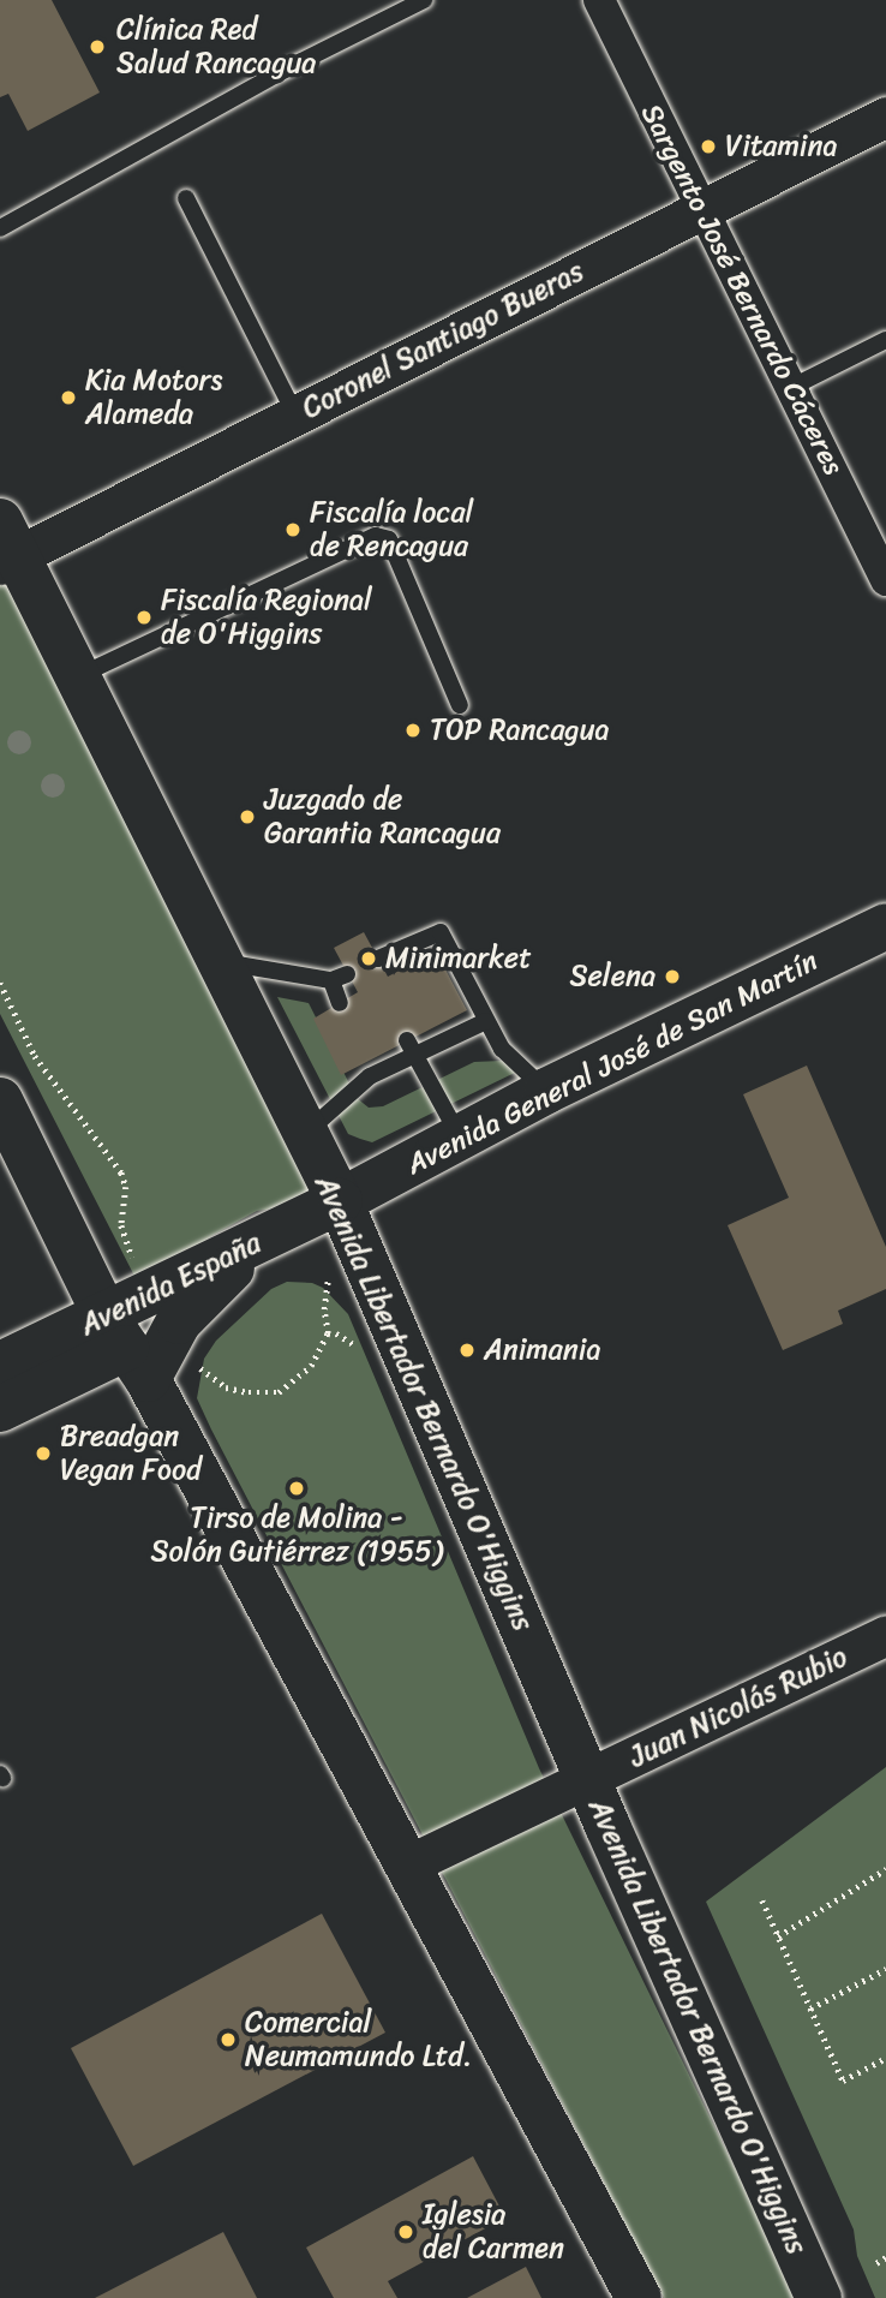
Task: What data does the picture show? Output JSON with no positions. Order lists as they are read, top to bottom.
{
  "streets": {
    "main road": ["Avenida General José de San Martín", "Avenida España", "Avenida Libertador Bernardo O'Higgins"],
    "street": ["Sargento José Bernardo Cáceres", "Coronel Santiago Bueras", "Juan Nicolás Rubio"]
  },
  "crossings": [
    ["Sargento José Bernardo Cáceres", "Coronel Santiago Bueras"],
    ["Coronel Santiago Bueras", "Avenida Libertador Bernardo O'Higgins"],
    ["Avenida General José de San Martín", "Avenida España"],
    ["Avenida General José de San Martín", "Avenida Libertador Bernardo O'Higgins"],
    ["Avenida España", "Avenida Libertador Bernardo O'Higgins"],
    ["Avenida Libertador Bernardo O'Higgins", "Juan Nicolás Rubio"]
  ],
  "places": [
    "Clínica Red Salud Rancagua",
    "Vitamina",
    "Kia Motors Alameda",
    "Fiscalía local de Rencagua",
    "Fiscalía Regional de O'Higgins",
    "TOP Rancagua",
    "Juzgado de Garantia Rancagua",
    "Minimarket",
    "Selena",
    "Animania",
    "Breadgan Vegan Food",
    "Tirso de Molina - Solón Gutiérrez (1955)",
    "Comercial Neumamundo Ltd.",
    "Iglesia del Carmen"
  ]
}
